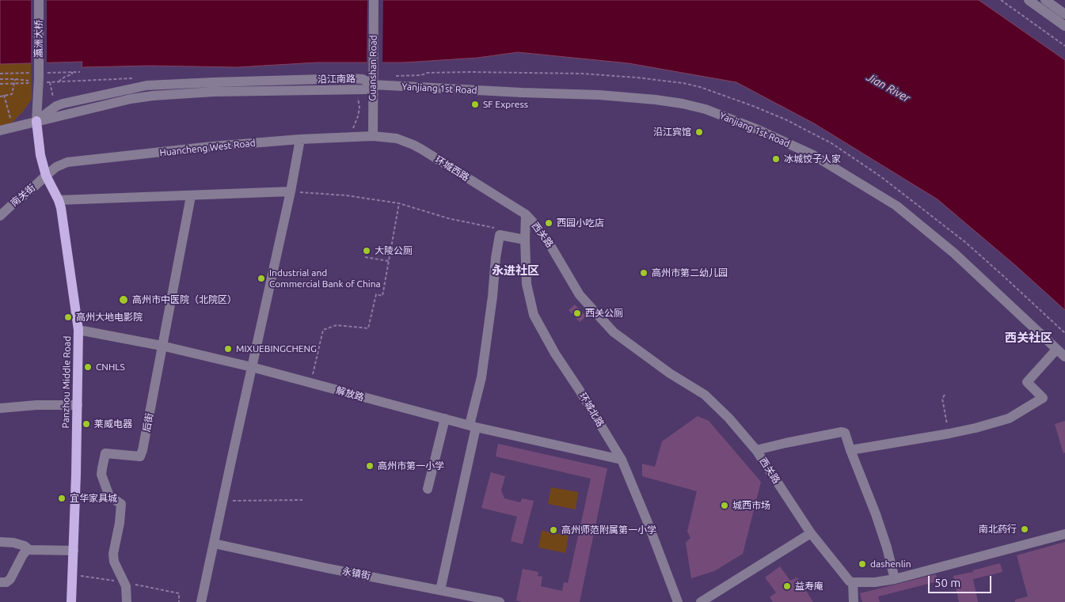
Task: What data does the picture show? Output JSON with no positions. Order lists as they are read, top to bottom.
{
  "streets": {
    "main road": ["Panzhou Middle Road"],
    "street": [
      "瀛洲大桥",
      "Guanshan Road",
      "沿江南路",
      "Yanjiang 1st Road",
      "Huancheng West Road",
      "环城西路",
      "南关街",
      "西关路",
      "解放路",
      "环城北路",
      "后街",
      "永镇街"
    ]
  },
  "crossings": [
    ["瀛洲大桥", "沿江南路"],
    ["瀛洲大桥", "Panzhou Middle Road"],
    ["Guanshan Road", "沿江南路"],
    ["Guanshan Road", "Yanjiang 1st Road"],
    ["Guanshan Road", "Huancheng West Road"],
    ["Guanshan Road", "环城西路"],
    ["沿江南路", "Yanjiang 1st Road"],
    ["沿江南路", "Panzhou Middle Road"],
    ["Huancheng West Road", "环城西路"],
    ["Huancheng West Road", "南关街"],
    ["Huancheng West Road", "Panzhou Middle Road"],
    ["环城西路", "西关路"],
    ["环城西路", "环城北路"],
    ["南关街", "Panzhou Middle Road"],
    ["西关路", "环城北路"],
    ["Panzhou Middle Road", "解放路"],
    ["解放路", "环城北路"],
    ["解放路", "后街"]
  ],
  "districts": ["永进社区", "西关社区"],
  "water": ["Jian River"],
  "places": [
    "SF Express",
    "沿江宾馆",
    "冰城饺子人家",
    "西园小吃店",
    "大陵公厕",
    "高州市第二幼儿园",
    "Industrial and Commercial Bank of China",
    "高州市中医院（北院区）",
    "西关公厕",
    "高州大地电影院",
    "MIXUEBINGCHENG",
    "CNHLS",
    "莱威电器",
    "高州市第一小学",
    "宜华家具城",
    "城西市场",
    "南北药行",
    "高州师范附属第一小学",
    "dashenlin",
    "益寿庵"
  ],
  "scale_bar": "50 m"
}
